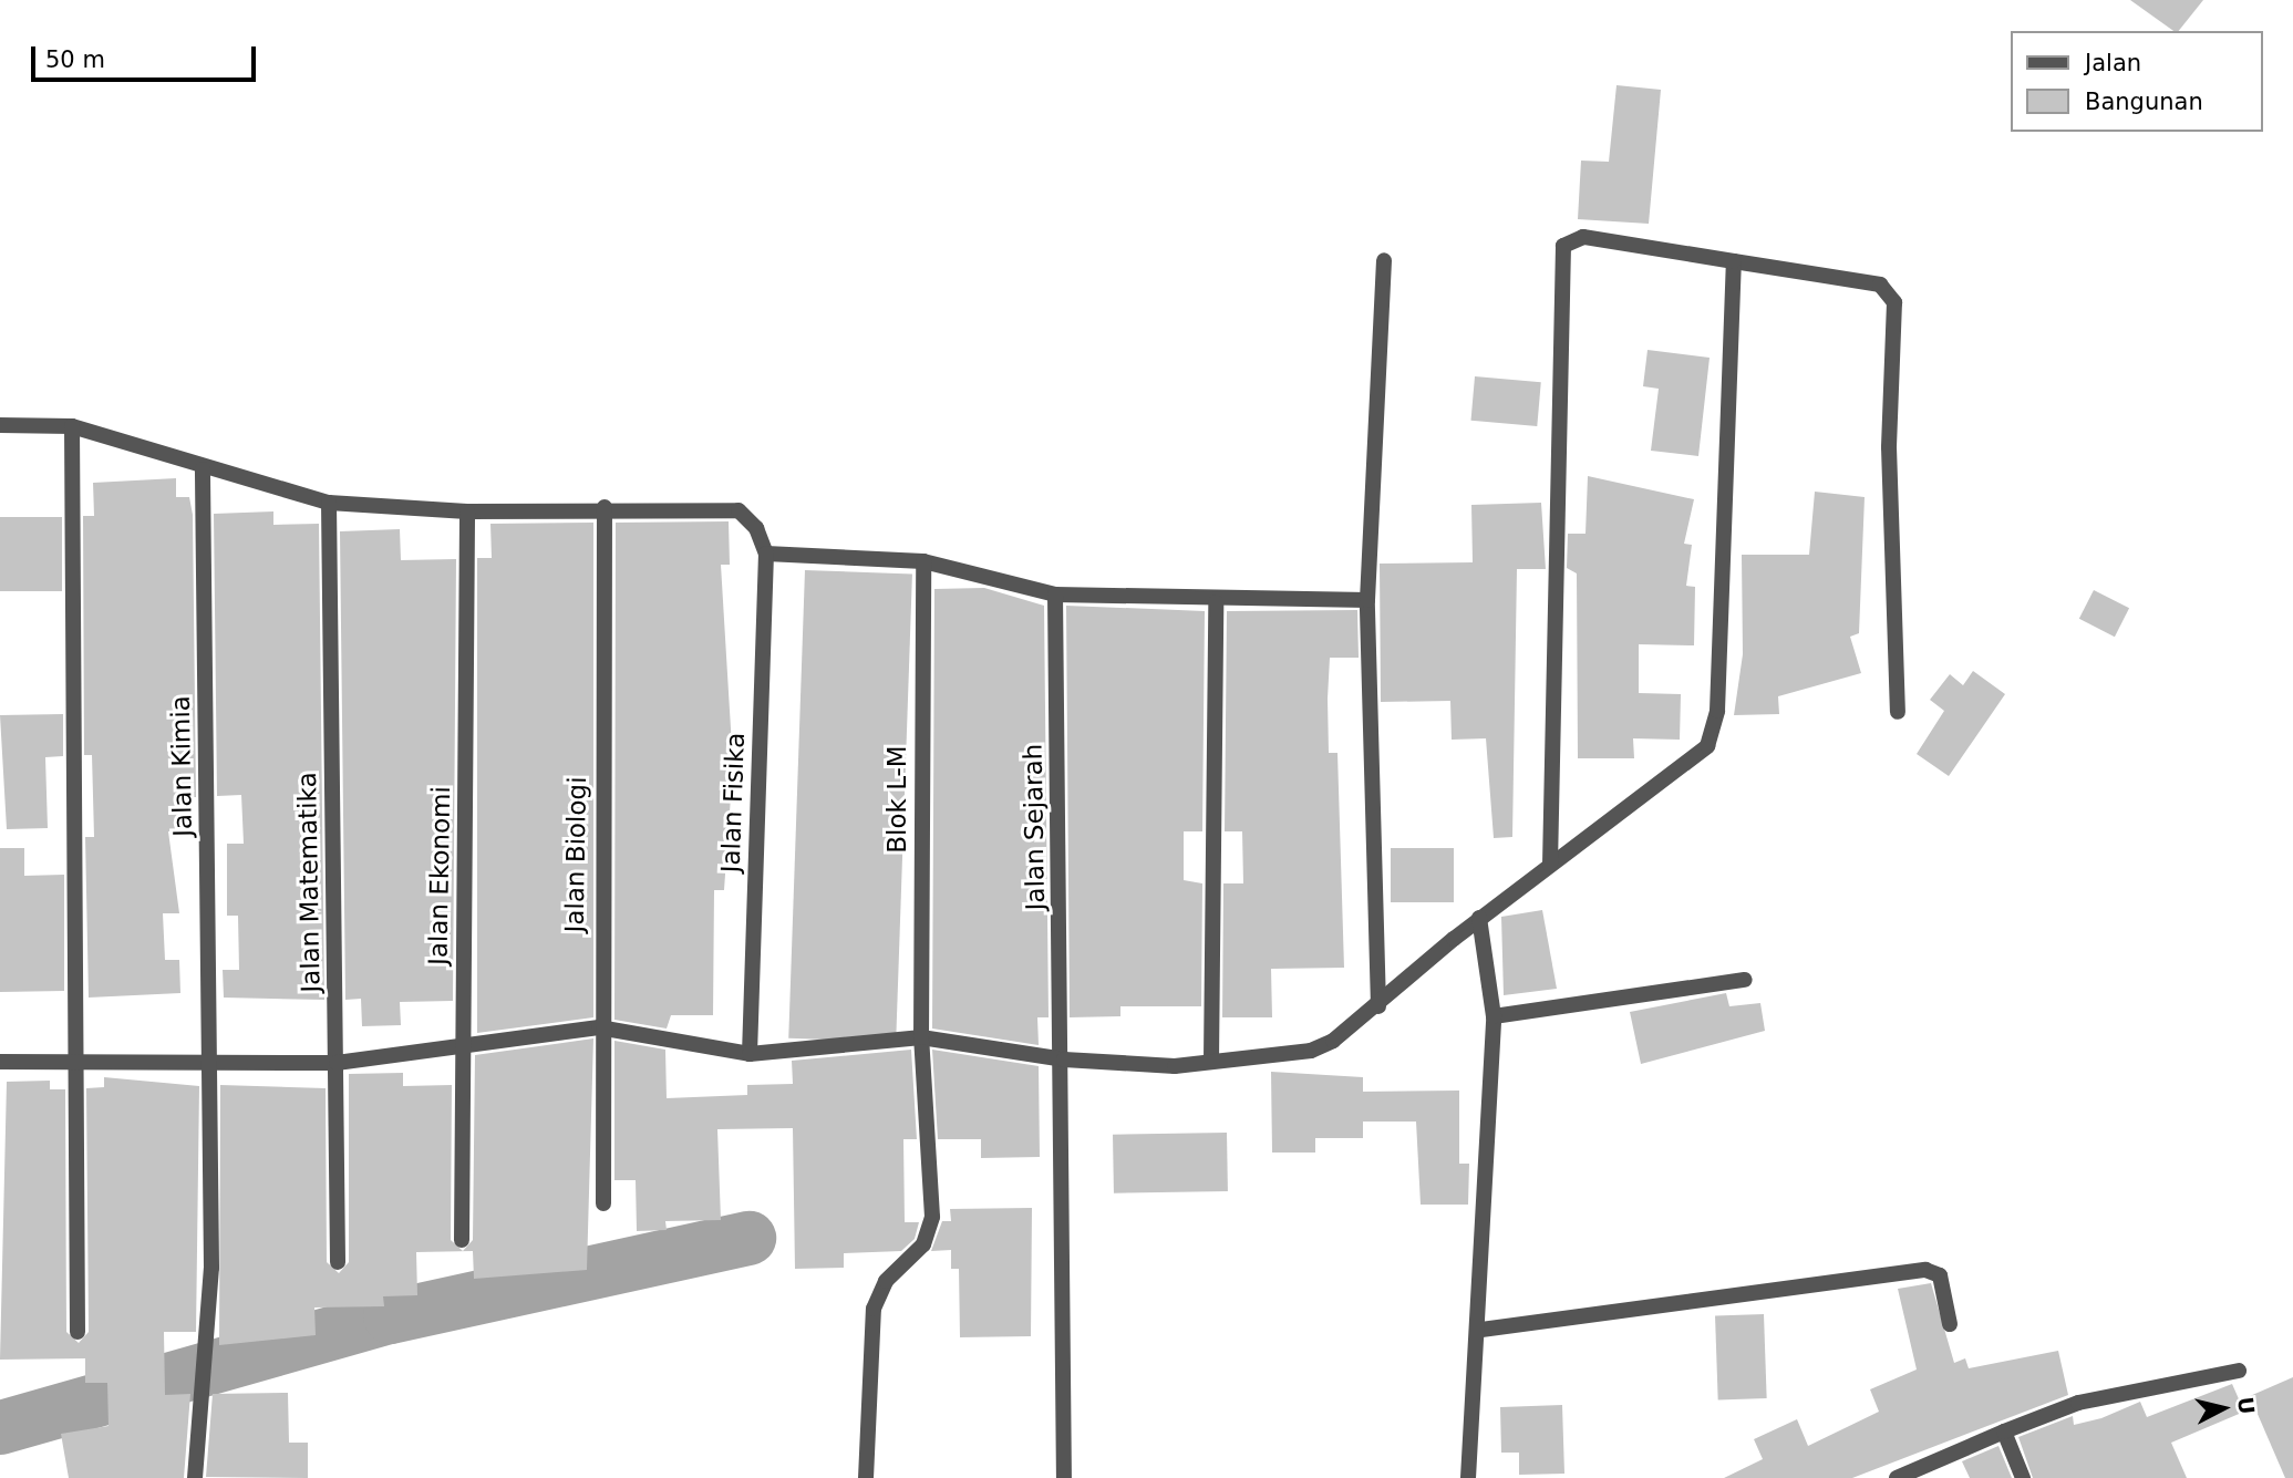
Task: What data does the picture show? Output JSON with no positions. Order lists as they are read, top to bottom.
{
  "streets": {
    "street": [
      "Jalan Kimia",
      "Blok L-M",
      "Jalan Fisika",
      "Jalan Sejarah",
      "Jalan Biologi",
      "Jalan Ekonomi",
      "Jalan Matematika"
    ]
  },
  "legend": ["Jalan", "Bangunan"],
  "scale_bar": "50 m",
  "north": "right"
}
